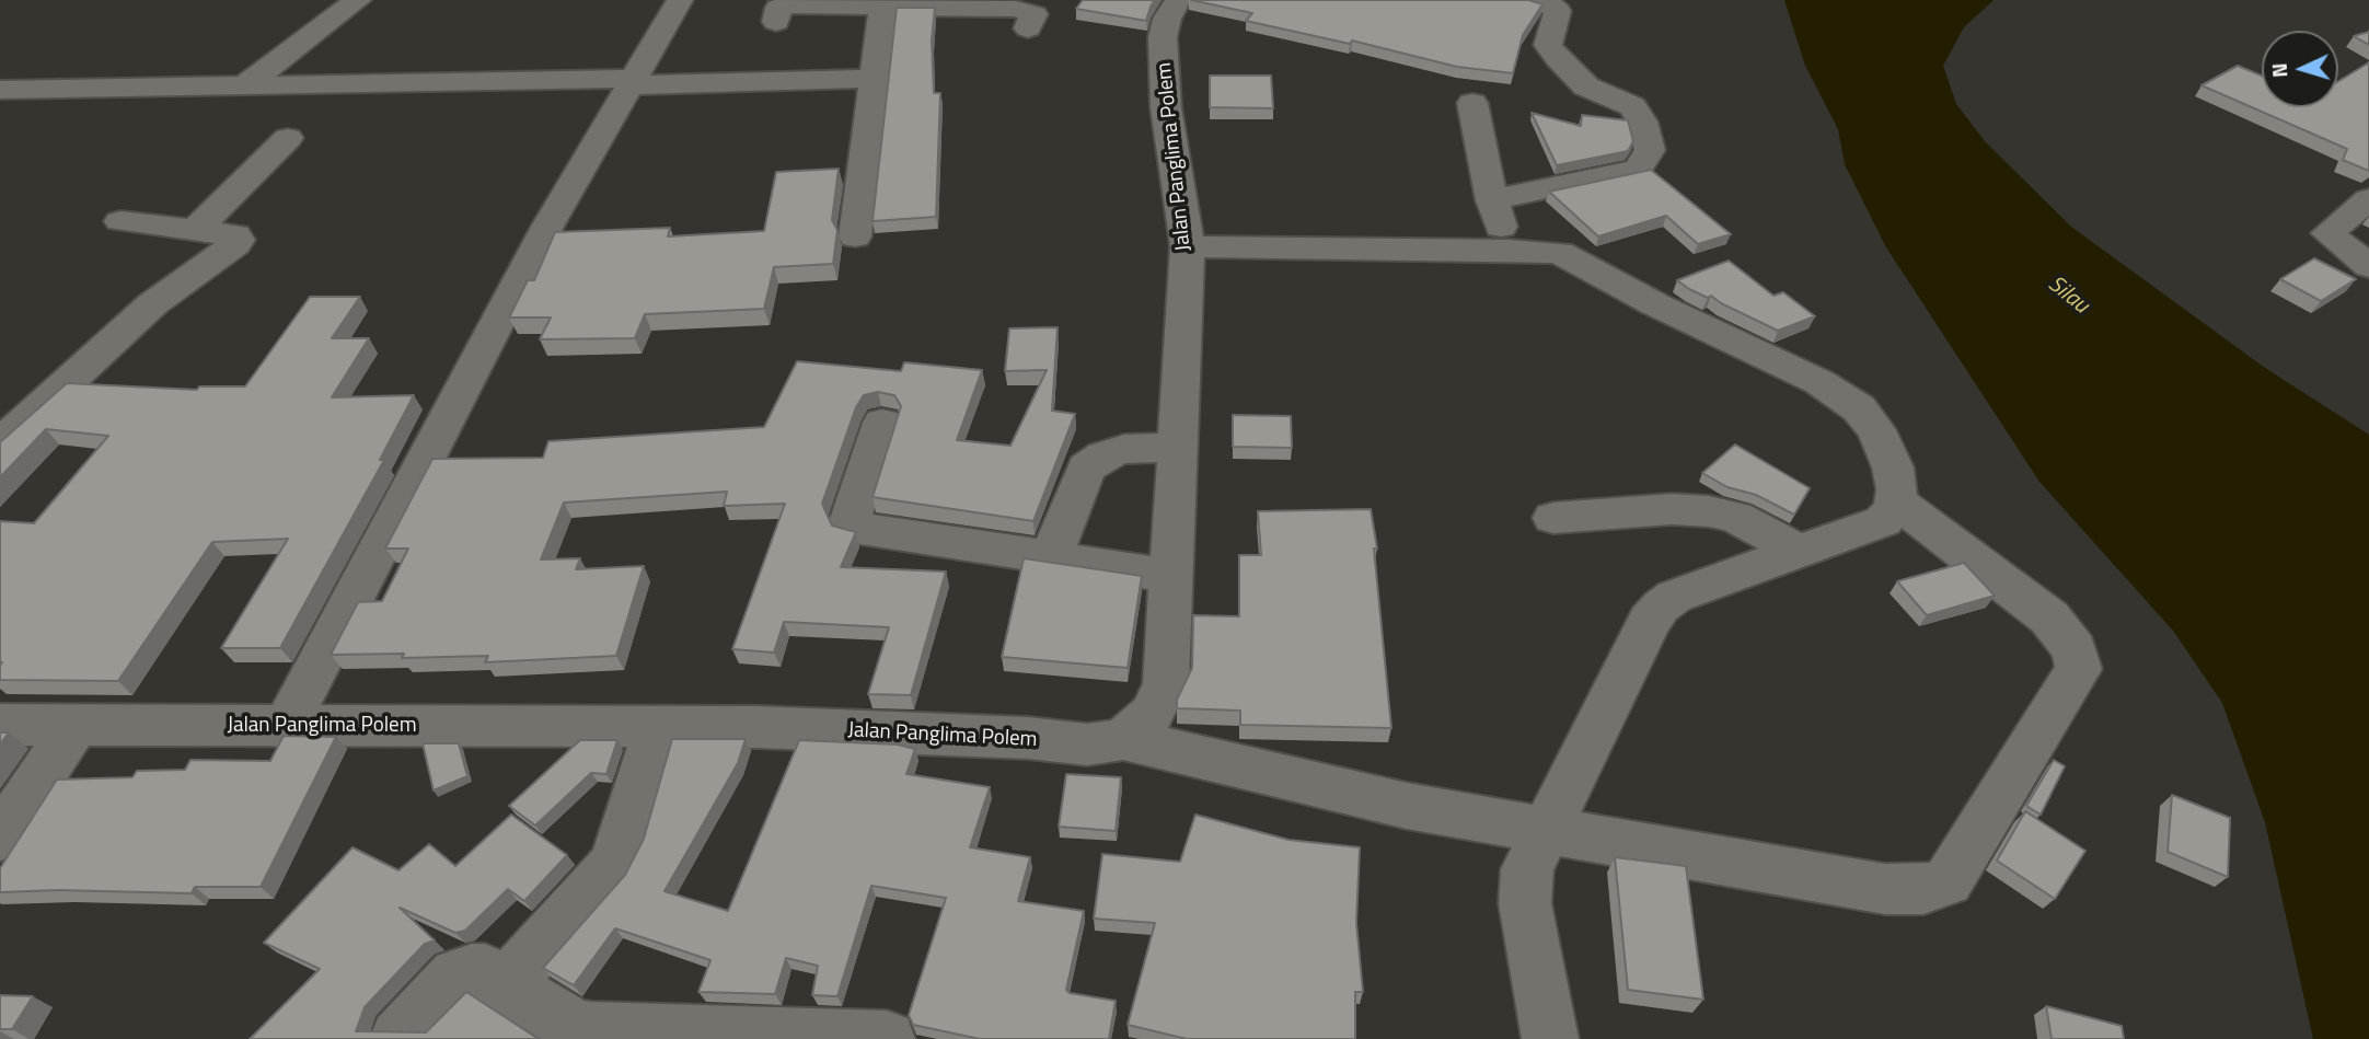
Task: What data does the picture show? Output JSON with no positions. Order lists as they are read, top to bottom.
{
  "streets": {
    "street": ["Jalan Panglima Polem"]
  },
  "water": ["Silau"],
  "north": "left"
}
